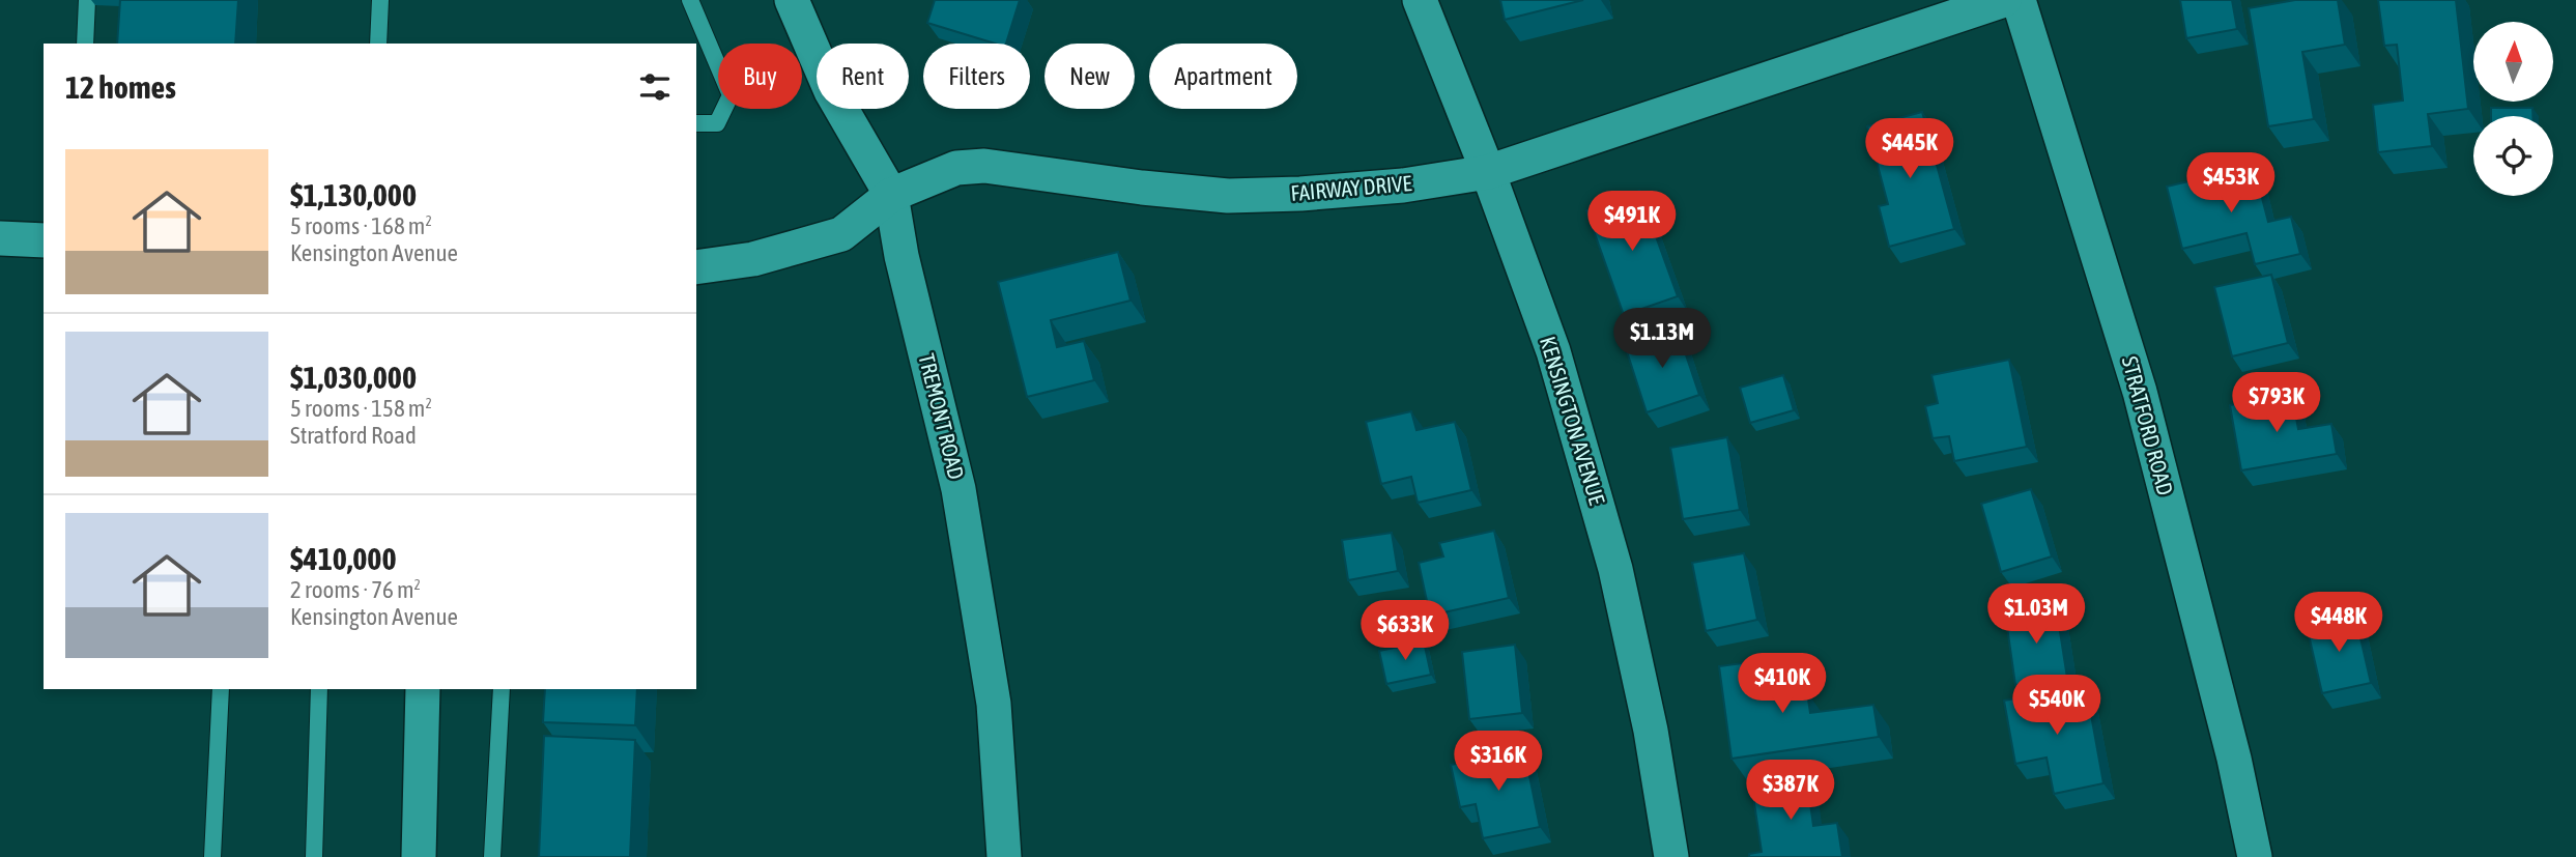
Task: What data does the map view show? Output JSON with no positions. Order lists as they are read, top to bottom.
{
  "streets": {
    "street": [
      "FAIRWAY DRIVE",
      "TREMONT ROAD",
      "KENSINGTON AVENUE",
      "STRATFORD ROAD"
    ]
  },
  "crossings": [
    ["FAIRWAY DRIVE", "TREMONT ROAD"],
    ["FAIRWAY DRIVE", "KENSINGTON AVENUE"]
  ],
  "north": "top",
  "page": {
    "chip": [
      "Buy",
      "Rent",
      "Filters",
      "New",
      "Apartment"
    ],
    "heading": "12 homes",
    "price": [
      "$445K",
      "$453K",
      "$491K",
      "$1.13M",
      "$793K",
      "$1.03M",
      "$448K",
      "$633K",
      "$410K",
      "$540K",
      "$316K",
      "$387K"
    ],
    "list": [
      {
        "name": "$1,130,000",
        "note": "5 rooms · 168 m² · Kensington Avenue"
      },
      {
        "name": "$1,030,000",
        "note": "5 rooms · 158 m² · Stratford Road"
      },
      {
        "name": "$410,000",
        "note": "2 rooms · 76 m² · Kensington Avenue"
      }
    ]
  }
}
